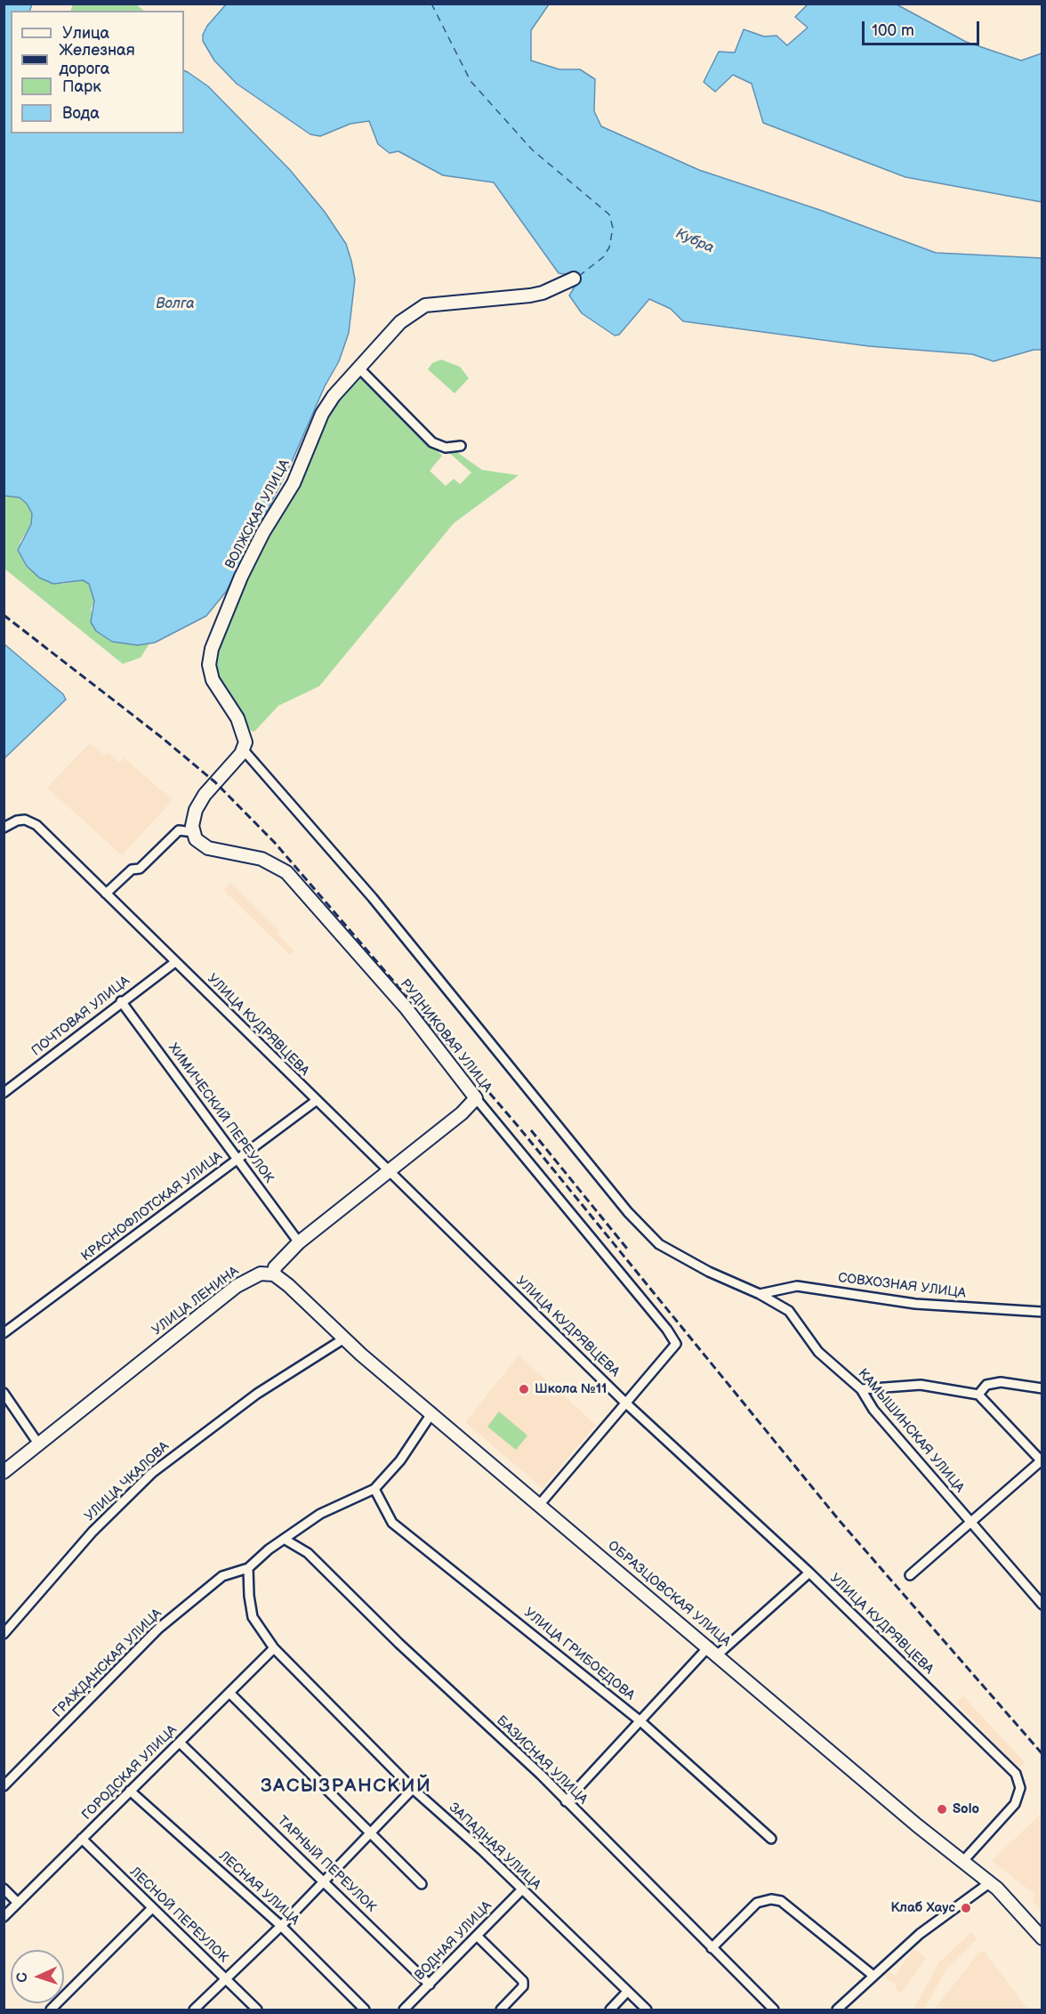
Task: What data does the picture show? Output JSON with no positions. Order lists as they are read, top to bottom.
{
  "streets": {
    "street": [
      "ВОЛЖСКАЯ УЛИЦА",
      "ПОЧТОВАЯ УЛИЦА",
      "УЛИЦА КУДРЯВЦЕВА",
      "РУДНИКОВАЯ УЛИЦА",
      "ХИМИЧЕСКИЙ ПЕРЕУЛОК",
      "КРАСНОФЛОТСКАЯ УЛИЦА",
      "СОВХОЗНАЯ УЛИЦА",
      "УЛИЦА ЛЕНИНА",
      "КАМЫШИНСКАЯ УЛИЦА",
      "УЛИЦА ЧКАЛОВА",
      "ОБРАЗЦОВСКАЯ УЛИЦА",
      "УЛИЦА ГРИБОЕДОВА",
      "ГРАЖДАНСКАЯ УЛИЦА",
      "БАЗИСНАЯ УЛИЦА",
      "ГОРОДСКАЯ УЛИЦА",
      "ЗАПАДНАЯ УЛИЦА",
      "ТАРНЫЙ ПЕРЕУЛОК",
      "ЛЕСНАЯ УЛИЦА",
      "ЛЕСНОЙ ПЕРЕУЛОК",
      "ВОДНАЯ УЛИЦА"
    ]
  },
  "crossings": [
    ["ВОЛЖСКАЯ УЛИЦА", "КАМЫШИНСКАЯ УЛИЦА"],
    ["ПОЧТОВАЯ УЛИЦА", "УЛИЦА КУДРЯВЦЕВА"],
    ["ПОЧТОВАЯ УЛИЦА", "ХИМИЧЕСКИЙ ПЕРЕУЛОК"],
    ["УЛИЦА КУДРЯВЦЕВА", "РУДНИКОВАЯ УЛИЦА"],
    ["УЛИЦА КУДРЯВЦЕВА", "КРАСНОФЛОТСКАЯ УЛИЦА"],
    ["УЛИЦА КУДРЯВЦЕВА", "ОБРАЗЦОВСКАЯ УЛИЦА"],
    ["ХИМИЧЕСКИЙ ПЕРЕУЛОК", "КРАСНОФЛОТСКАЯ УЛИЦА"],
    ["СОВХОЗНАЯ УЛИЦА", "КАМЫШИНСКАЯ УЛИЦА"],
    ["УЛИЦА ЛЕНИНА", "ОБРАЗЦОВСКАЯ УЛИЦА"],
    ["УЛИЦА ЧКАЛОВА", "ОБРАЗЦОВСКАЯ УЛИЦА"],
    ["ОБРАЗЦОВСКАЯ УЛИЦА", "ГРАЖДАНСКАЯ УЛИЦА"],
    ["УЛИЦА ГРИБОЕДОВА", "ГРАЖДАНСКАЯ УЛИЦА"],
    ["ГРАЖДАНСКАЯ УЛИЦА", "БАЗИСНАЯ УЛИЦА"],
    ["ГРАЖДАНСКАЯ УЛИЦА", "ЗАПАДНАЯ УЛИЦА"],
    ["ГОРОДСКАЯ УЛИЦА", "ЗАПАДНАЯ УЛИЦА"],
    ["ГОРОДСКАЯ УЛИЦА", "ТАРНЫЙ ПЕРЕУЛОК"],
    ["ГОРОДСКАЯ УЛИЦА", "ЛЕСНАЯ УЛИЦА"],
    ["ГОРОДСКАЯ УЛИЦА", "ЛЕСНОЙ ПЕРЕУЛОК"],
    ["ЗАПАДНАЯ УЛИЦА", "ВОДНАЯ УЛИЦА"],
    ["ТАРНЫЙ ПЕРЕУЛОК", "ВОДНАЯ УЛИЦА"]
  ],
  "districts": ["ЗАСЫЗРАНСКИЙ"],
  "water": ["Кубра", "Волга"],
  "places": ["Школа №11", "Solo", "Клаб Хаус"],
  "legend": [
    "Улица",
    "Железная дорога",
    "Парк",
    "Вода"
  ],
  "scale_bar": "100 m",
  "north": "left"
}
